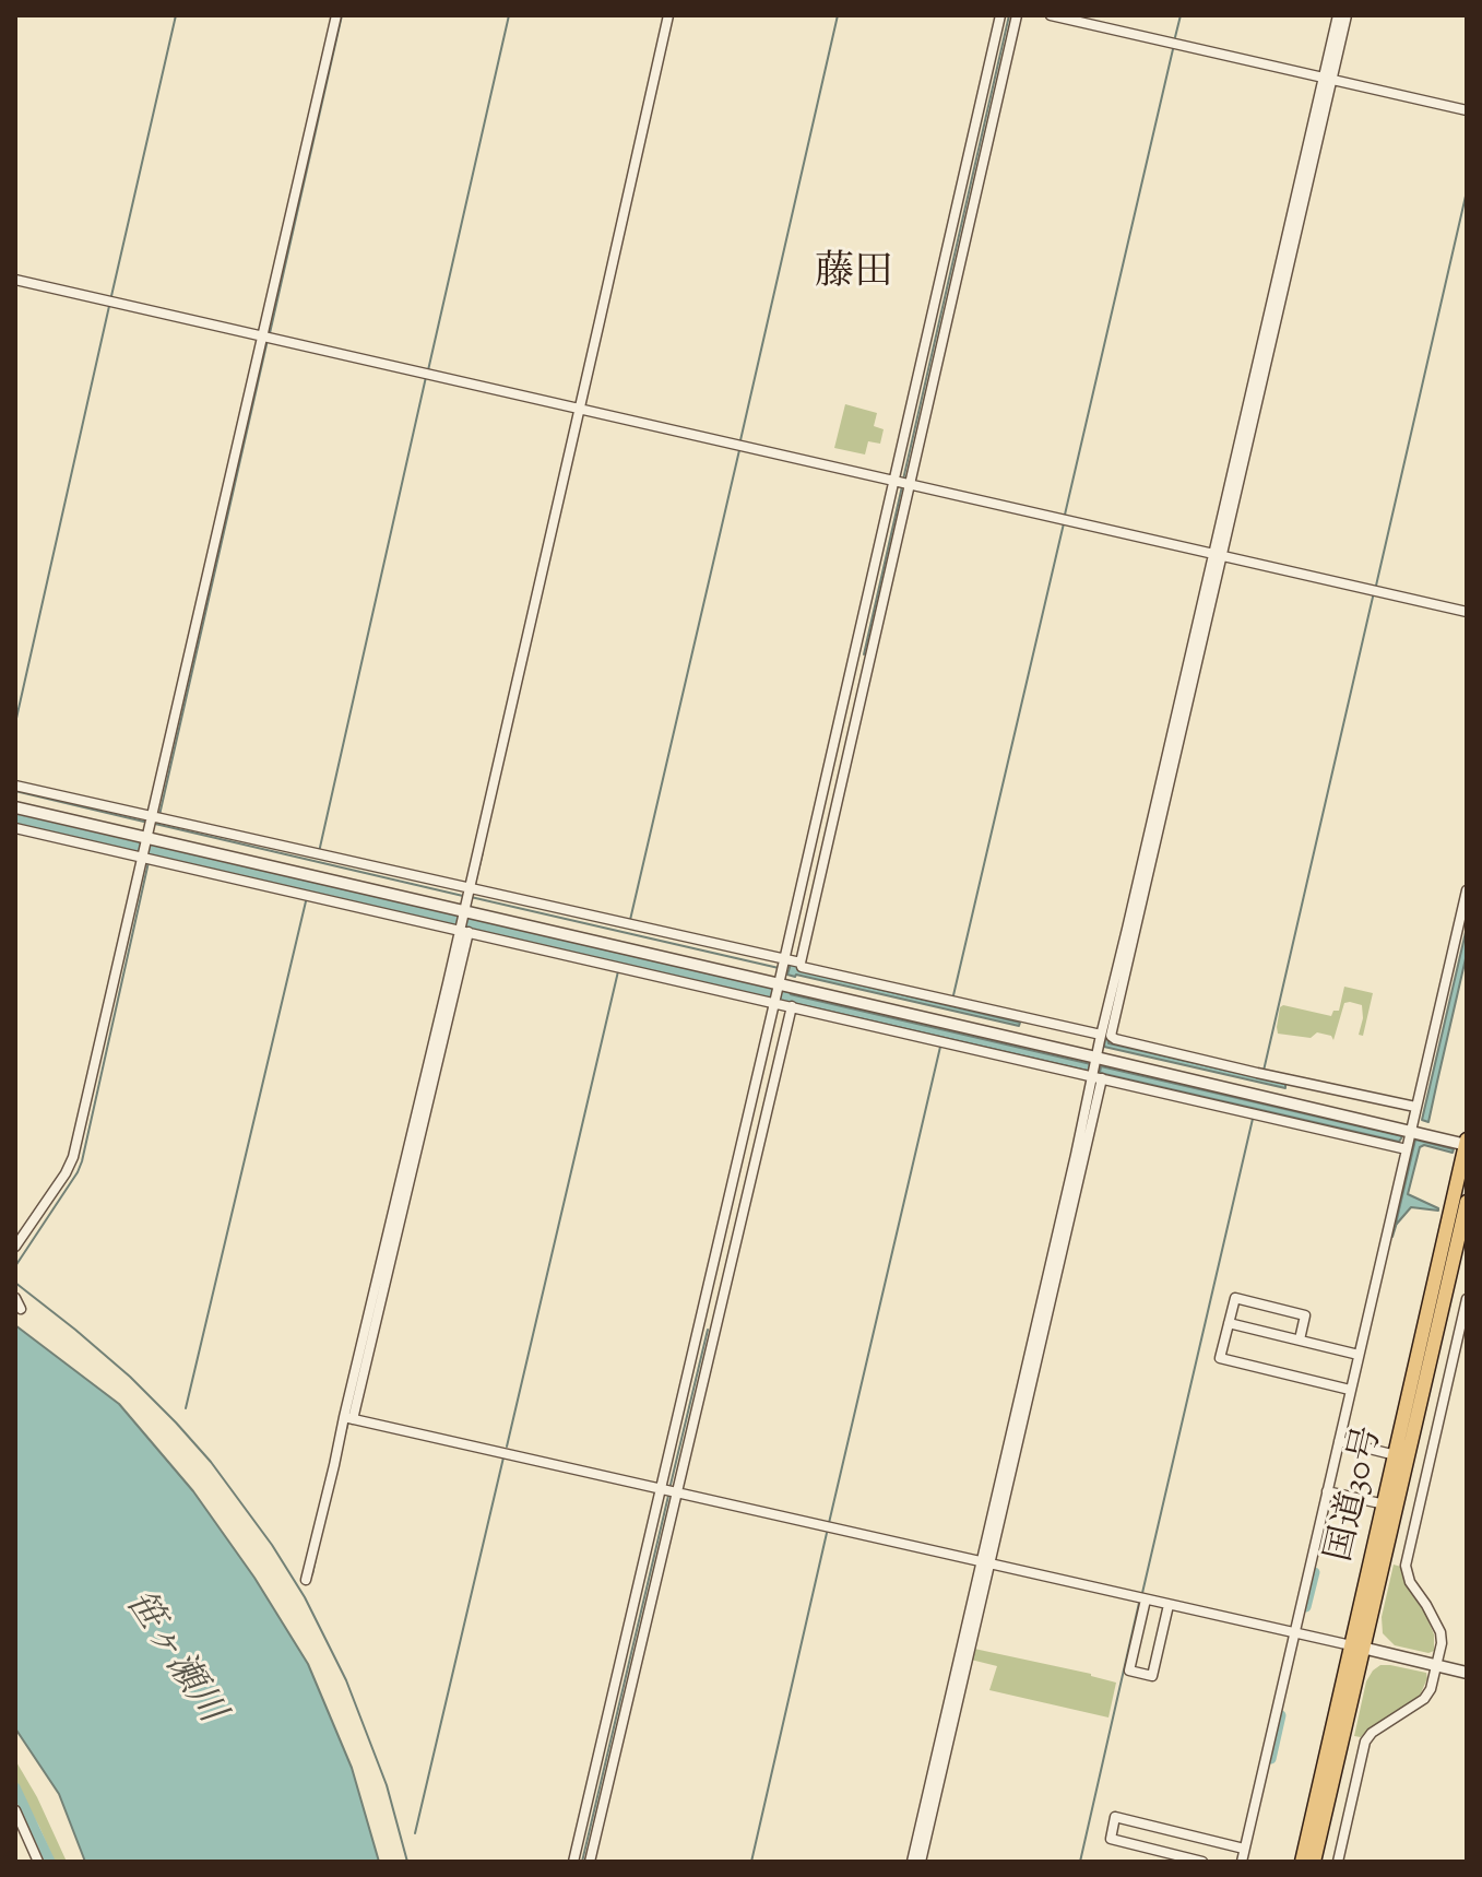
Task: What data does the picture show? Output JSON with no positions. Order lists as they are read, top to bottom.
{
  "streets": {
    "highway": ["国道30号"]
  },
  "districts": ["藤田"],
  "water": ["笹ヶ瀬川"]
}
